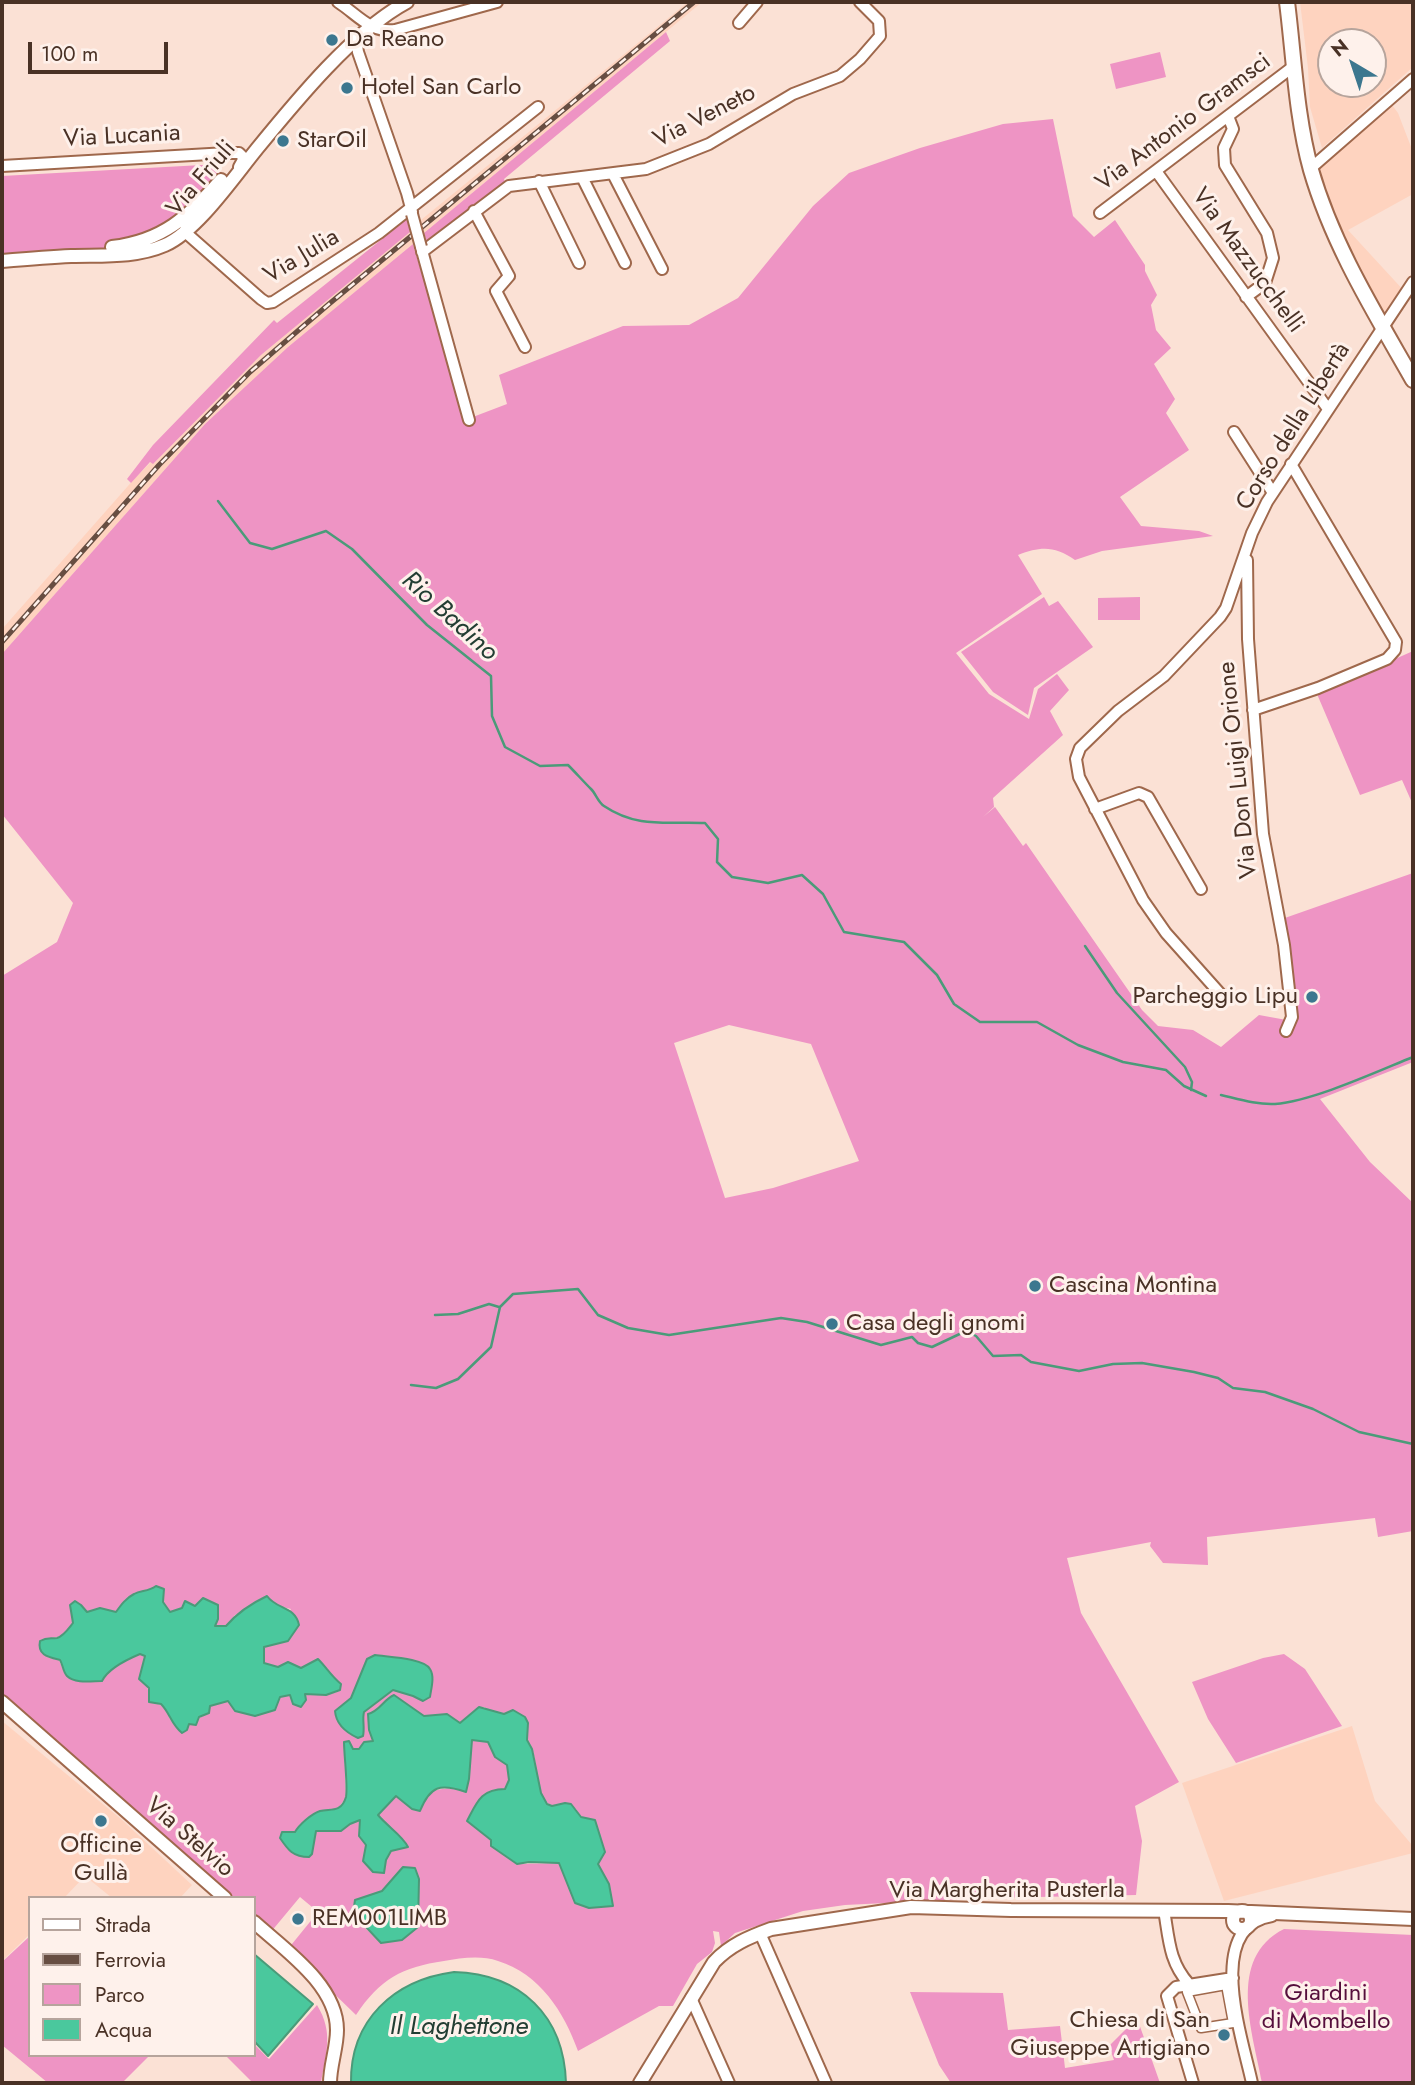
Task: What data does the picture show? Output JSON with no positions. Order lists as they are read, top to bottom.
{
  "streets": {
    "street": [
      "Via Veneto",
      "Via Antonio Gramsci",
      "Via Lucania",
      "Via Friuli",
      "Via Julia",
      "Via Mazzucchelli",
      "Corso della Libertà",
      "Via Don Luigi Orione",
      "Via Stelvio",
      "Via Margherita Pusterla"
    ]
  },
  "crossings": [
    ["Via Antonio Gramsci", "Via Mazzucchelli"],
    ["Via Lucania", "Via Friuli"],
    ["Via Friuli", "Via Julia"],
    ["Via Mazzucchelli", "Corso della Libertà"],
    ["Corso della Libertà", "Via Don Luigi Orione"]
  ],
  "water": ["Rio Badino", "Il Laghettone"],
  "parks": ["Giardini di Mombello"],
  "places": [
    "Da Reano",
    "Hotel San Carlo",
    "StarOil",
    "Parcheggio Lipu",
    "Cascina Montina",
    "Casa degli gnomi",
    "Officine Gullà",
    "REM001LIMB",
    "Chiesa di San Giuseppe Artigiano"
  ],
  "legend": [
    "Strada",
    "Ferrovia",
    "Parco",
    "Acqua"
  ],
  "scale_bar": "100 m",
  "north": "top left"
}
